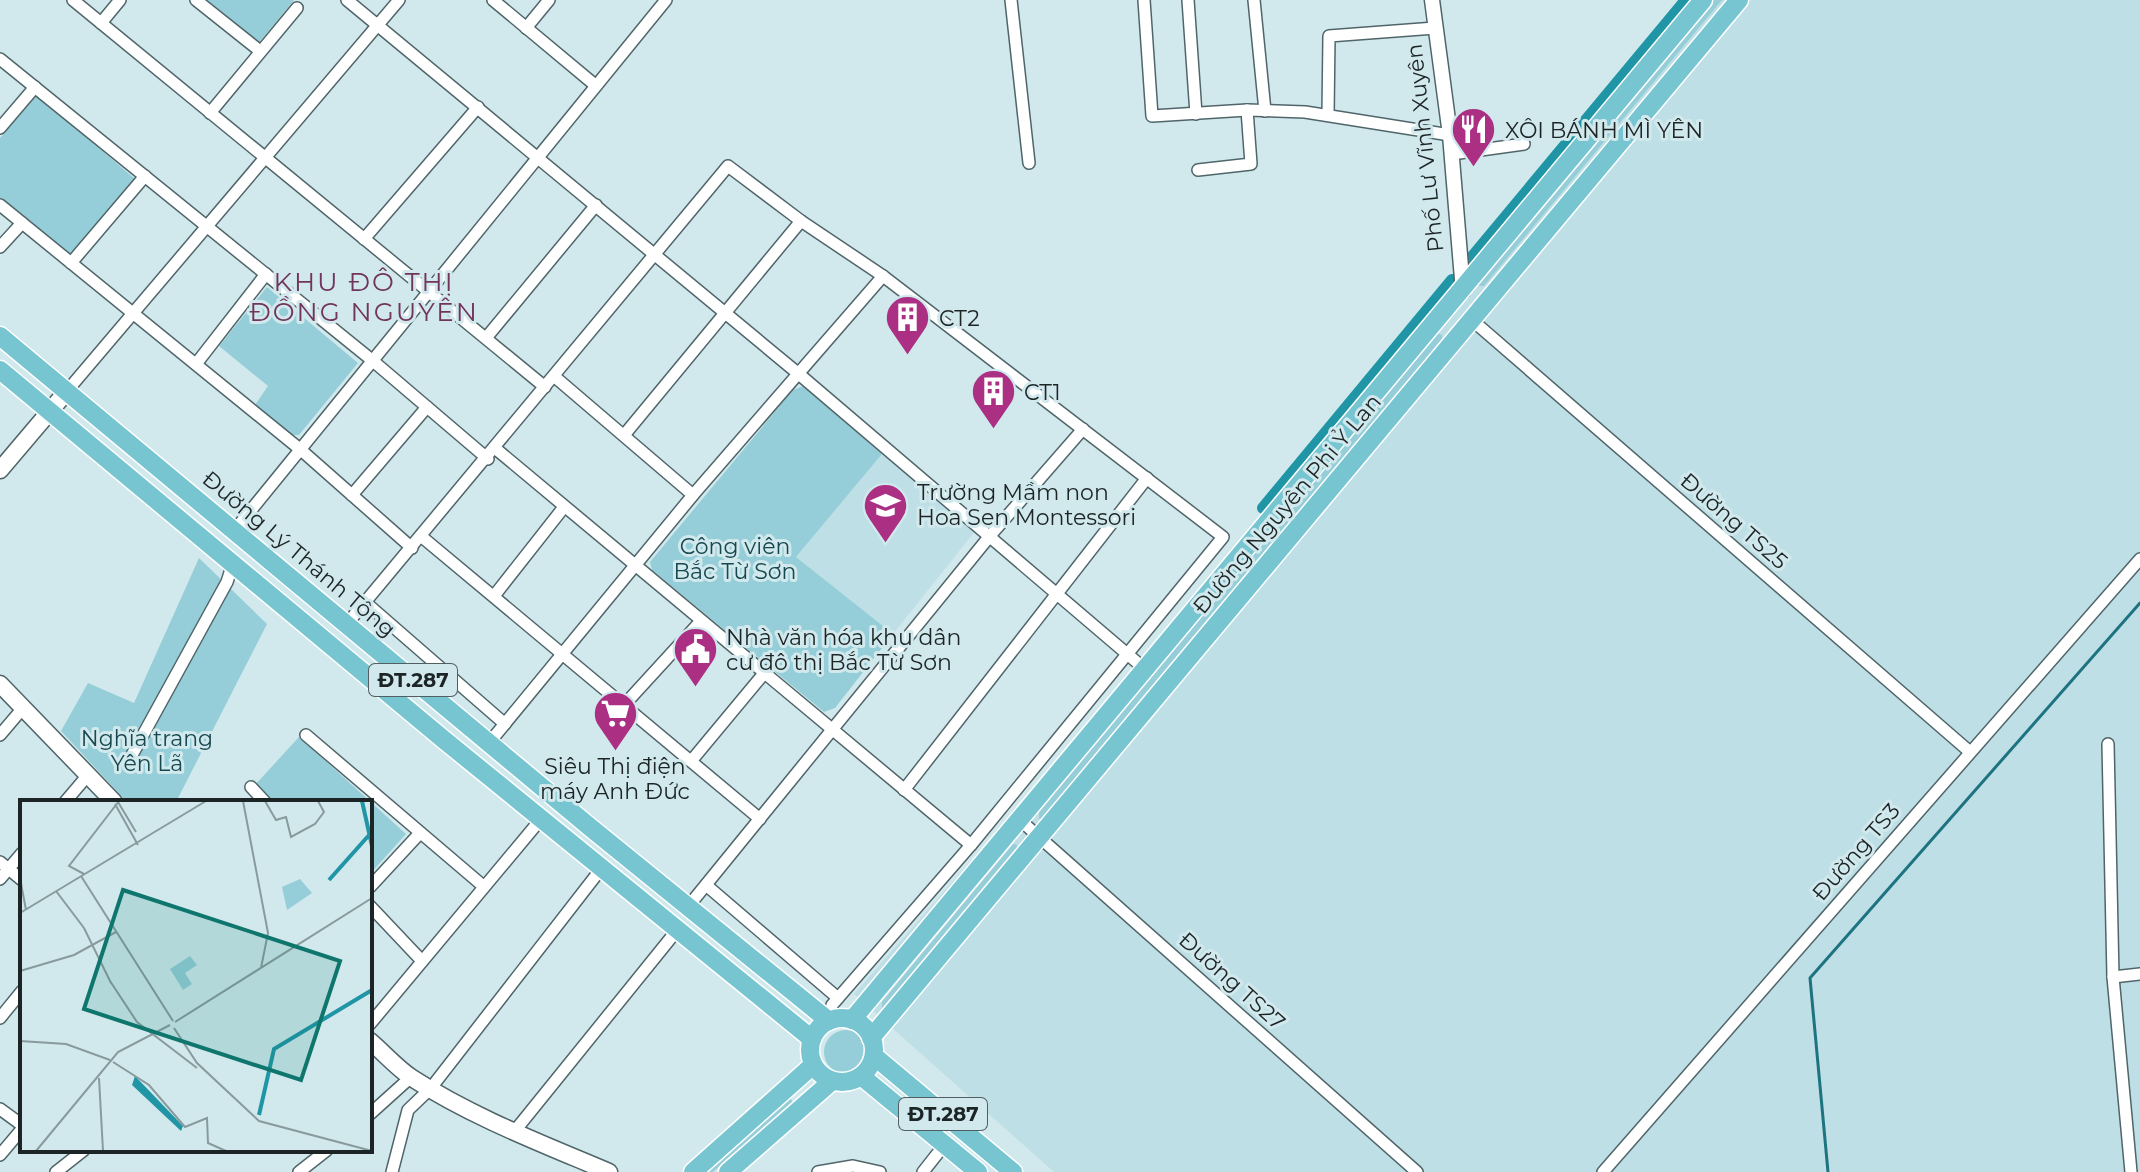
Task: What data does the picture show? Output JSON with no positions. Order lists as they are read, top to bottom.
{
  "streets": {
    "main road": ["Đường Nguyên Phi Ỷ Lan", "Đường Lý Thánh Tông", "ĐT.287"],
    "street": [
      "Phố Lư Vĩnh Xuyên",
      "Đường TS25",
      "Đường TS3",
      "Đường TS27"
    ]
  },
  "crossings": [
    ["Phố Lư Vĩnh Xuyên", "Đường Nguyên Phi Ỷ Lan"],
    ["Đường Nguyên Phi Ỷ Lan", "Đường TS25"],
    ["Đường Nguyên Phi Ỷ Lan", "Đường Lý Thánh Tông"],
    ["Đường Nguyên Phi Ỷ Lan", "ĐT.287"],
    ["Đường Nguyên Phi Ỷ Lan", "Đường TS27"],
    ["Đường TS25", "Đường TS3"],
    ["Đường Lý Thánh Tông", "ĐT.287"]
  ],
  "districts": ["KHU ĐÔ THỊ ĐỒNG NGUYÊN"],
  "parks": ["Công viên Bắc Từ Sơn", "Nghĩa trang Yên Lã"],
  "places": {
    "restaurant": ["XÔI BÁNH MÌ YÊN"],
    "building": ["CT2", "CT1"],
    "school or university": ["Trường Mầm non Hoa Sen Montessori"],
    "public building": ["Nhà văn hóa khu dân cư đô thị Bắc Từ Sơn"],
    "supermarket": ["Siêu Thị điện máy Anh Đức"]
  }
}
